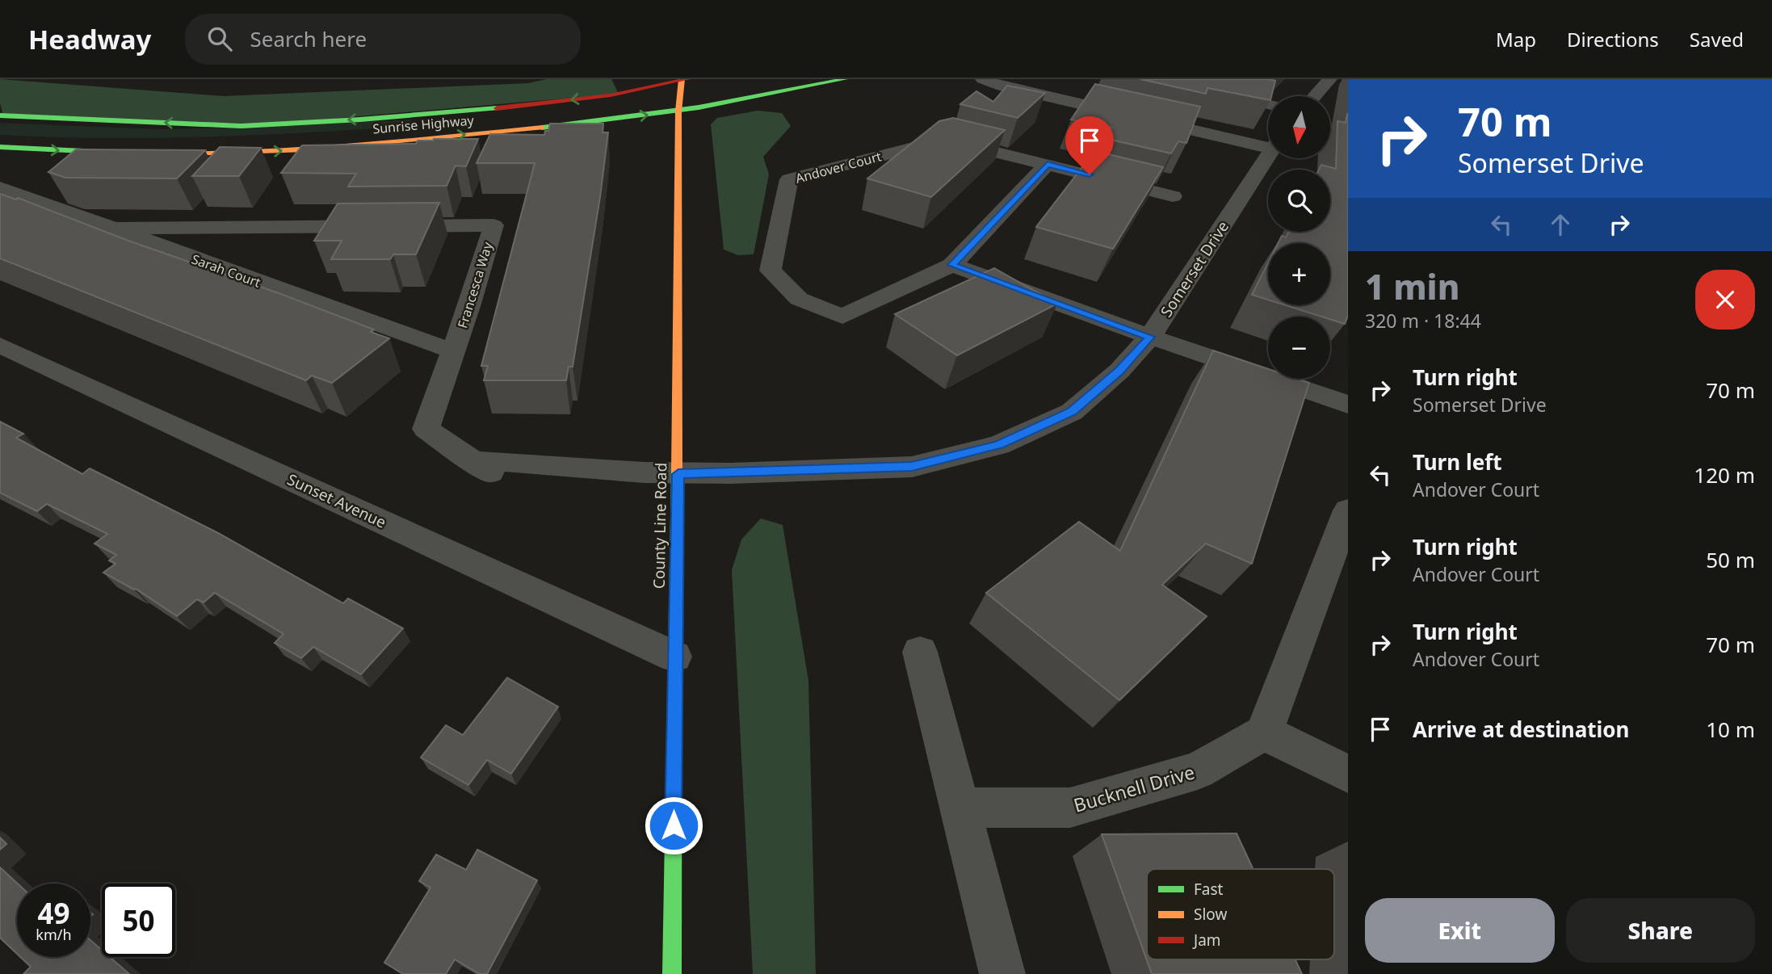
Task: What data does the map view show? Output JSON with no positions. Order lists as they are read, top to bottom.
{
  "streets": {
    "main road": ["Sunrise Highway", "County Line Road"],
    "street": [
      "Andover Court",
      "Somerset Drive",
      "Sarah Court",
      "Francesca Way",
      "Sunset Avenue",
      "Bucknell Drive"
    ]
  },
  "crossings": [
    ["Sunrise Highway", "County Line Road"],
    ["Somerset Drive", "Francesca Way"],
    ["Somerset Drive", "County Line Road"],
    ["Sarah Court", "Francesca Way"],
    ["Francesca Way", "County Line Road"],
    ["Sunset Avenue", "County Line Road"]
  ],
  "legend": ["Fast", "Slow", "Jam"],
  "north": "bottom",
  "page": {
    "header": "Headway",
    "search": "Search here",
    "nav": ["Map", "Directions", "Saved"],
    "turn": ["70 m", "Somerset Drive"],
    "map_buttons": ["+", "−"],
    "heading": ["1 min", "320 m · 18:44"],
    "list": [
      {
        "name": "Turn right",
        "note": "Somerset Drive",
        "value": "70 m"
      },
      {
        "name": "Turn left",
        "note": "Andover Court",
        "value": "120 m"
      },
      {
        "name": "Turn right",
        "note": "Andover Court",
        "value": "50 m"
      },
      {
        "name": "Turn right",
        "note": "Andover Court",
        "value": "70 m"
      },
      {
        "name": "Arrive at destination",
        "value": "10 m"
      }
    ],
    "speed": "49 km/h",
    "limit": "50",
    "buttons": ["Exit", "Share"]
  }
}
